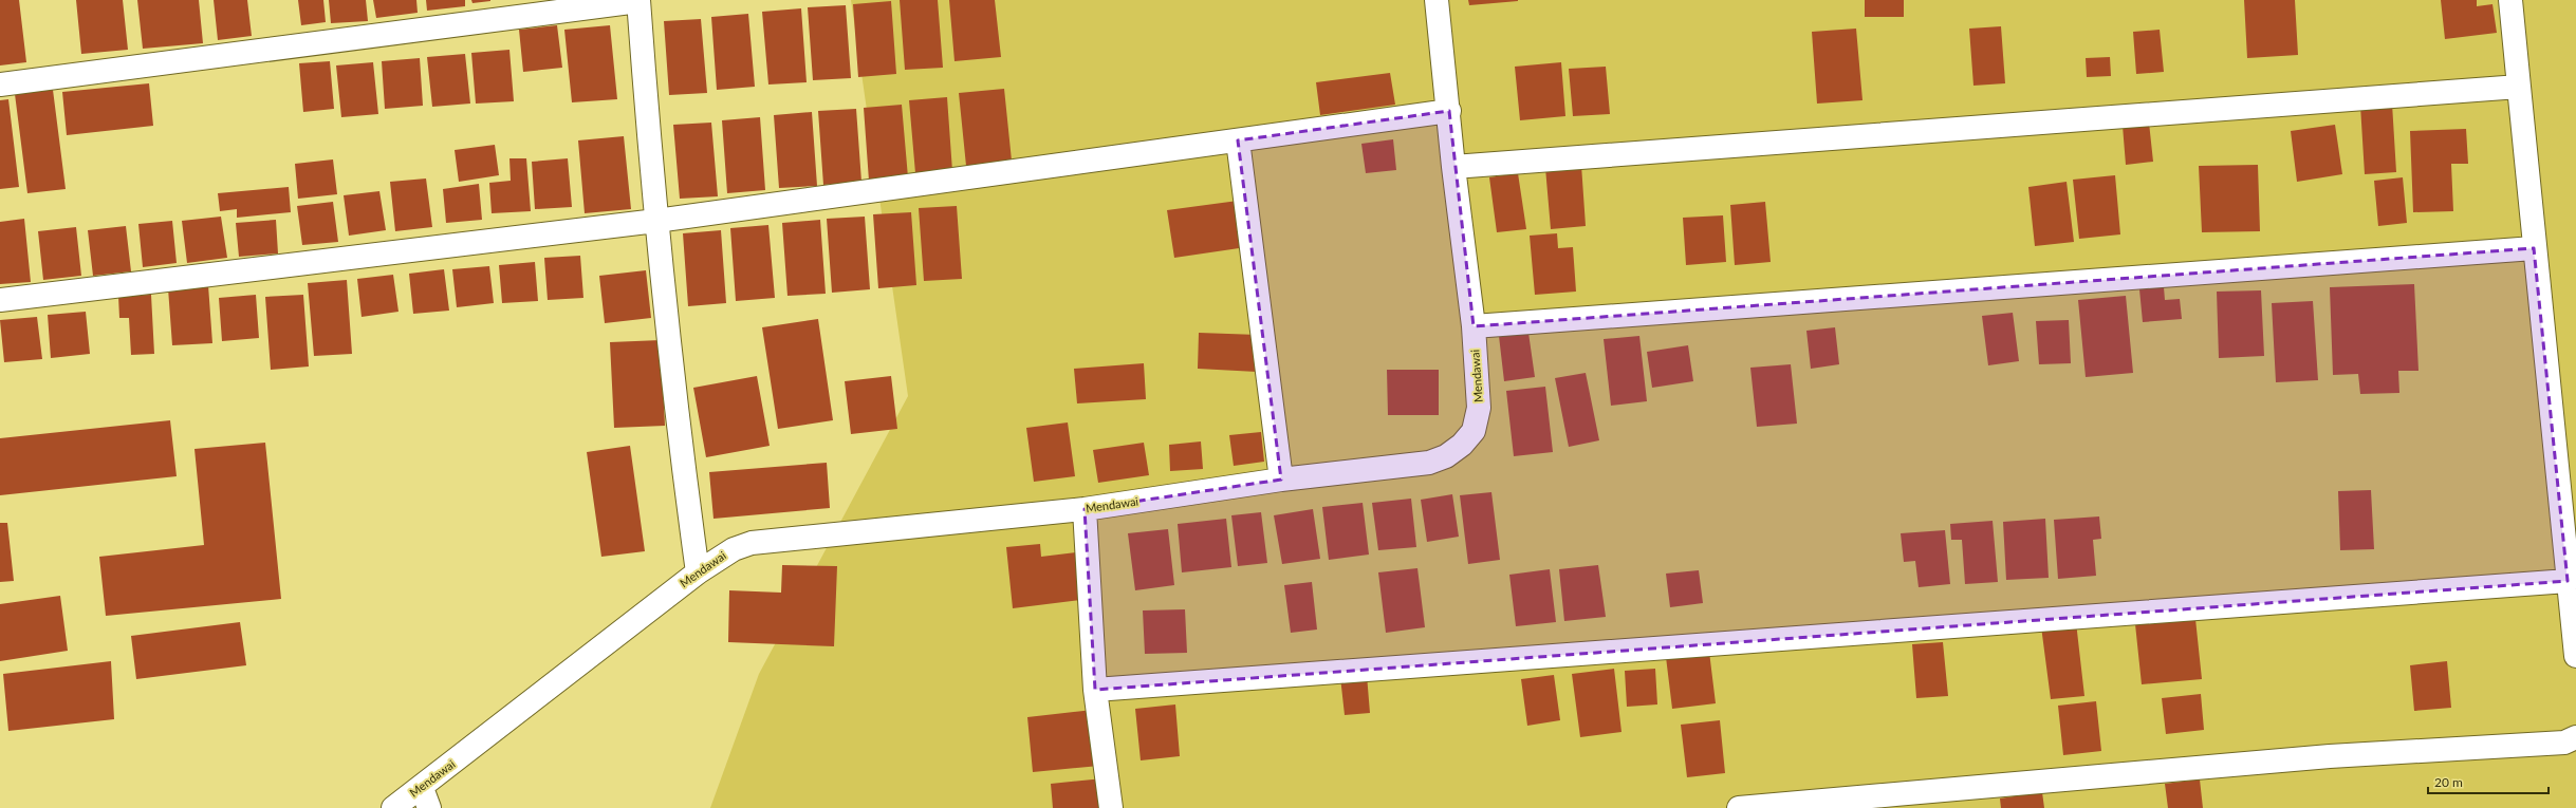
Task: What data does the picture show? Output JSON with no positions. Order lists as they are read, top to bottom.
{
  "streets": {
    "street": ["Mendawai"]
  },
  "scale_bar": "20 m"
}
